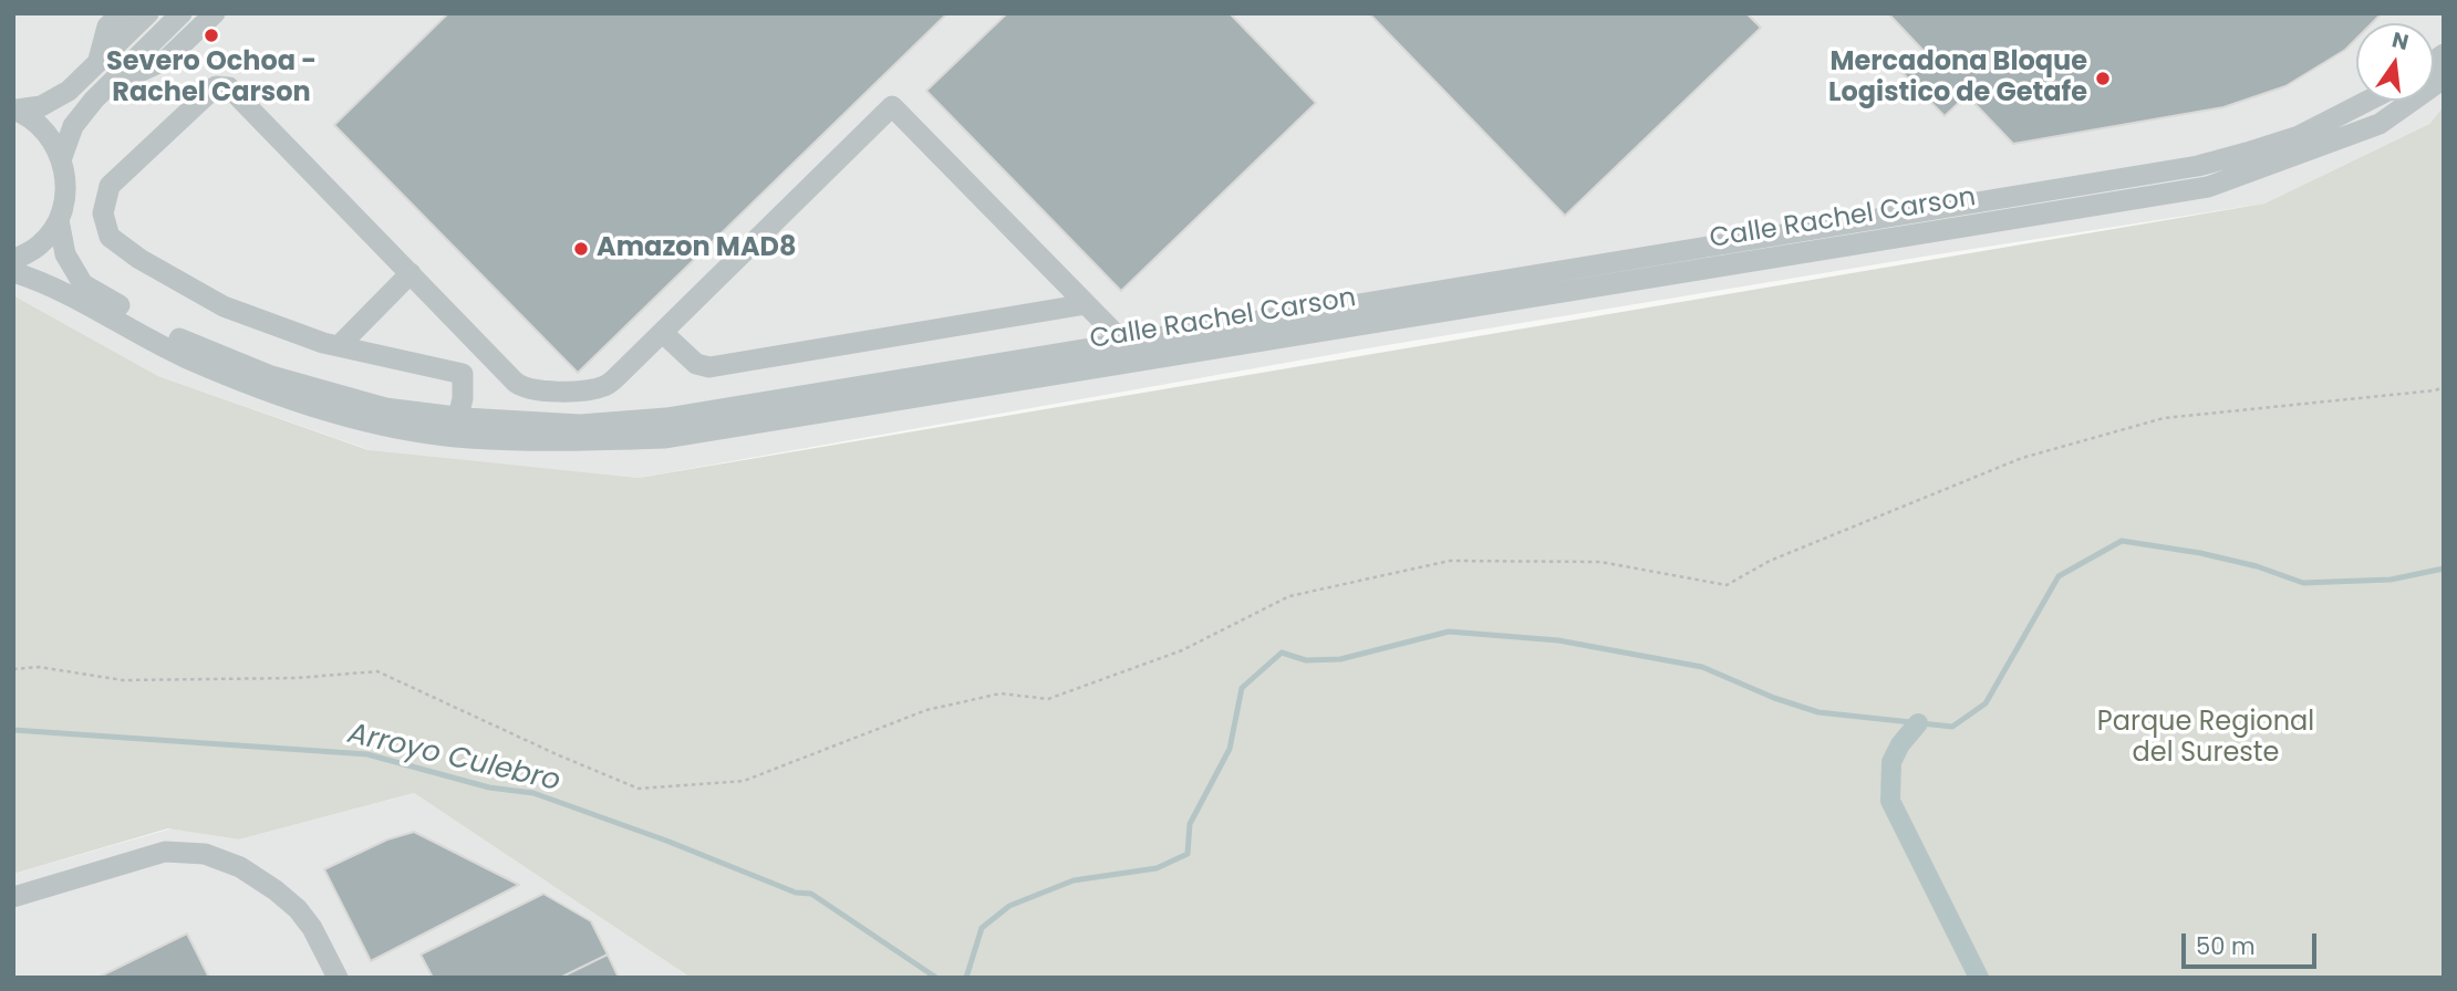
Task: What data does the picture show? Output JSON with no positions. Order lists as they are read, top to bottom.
{
  "streets": {
    "street": ["Calle Rachel Carson"]
  },
  "water": ["Arroyo Culebro"],
  "parks": ["Parque Regional del Sureste"],
  "places": ["Severo Ochoa - Rachel Carson", "Mercadona Bloque Logistico de Getafe", "Amazon MAD8"],
  "scale_bar": "50 m",
  "north": "top"
}
